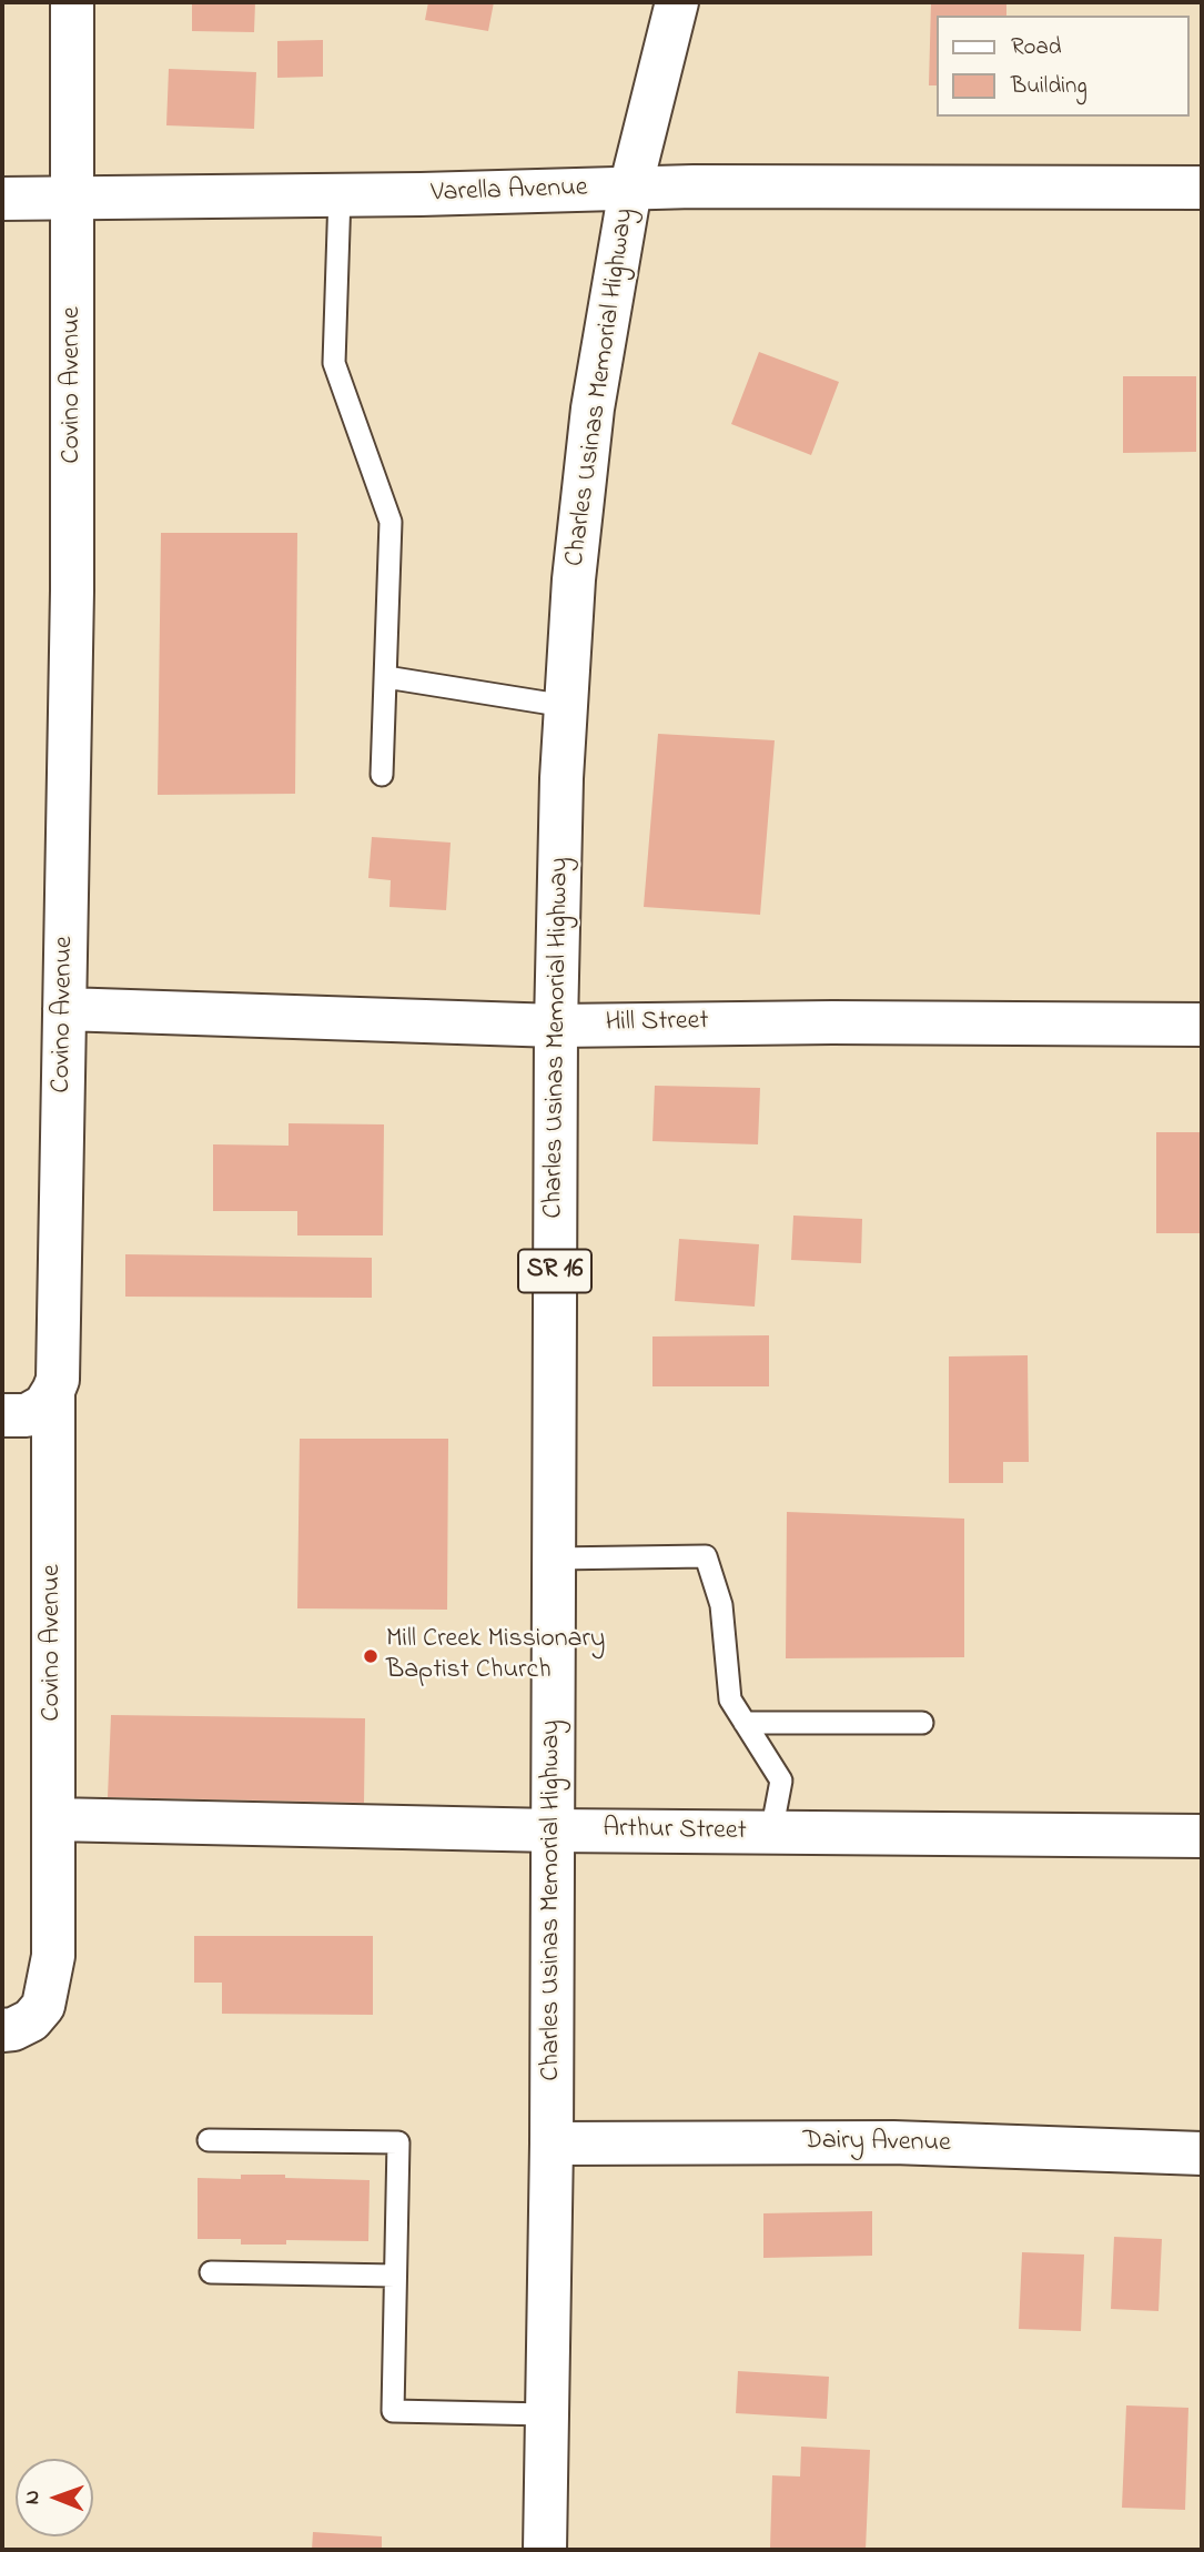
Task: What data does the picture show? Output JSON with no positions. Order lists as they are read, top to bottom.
{
  "streets": {
    "main road": [
      "Varella Avenue",
      "Covino Avenue",
      "Charles Usinas Memorial Highway",
      "Hill Street",
      "SR 16",
      "Arthur Street",
      "Dairy Avenue"
    ]
  },
  "crossings": [
    ["Varella Avenue", "Covino Avenue"],
    ["Varella Avenue", "Charles Usinas Memorial Highway"],
    ["Covino Avenue", "Hill Street"],
    ["Covino Avenue", "Arthur Street"],
    ["Charles Usinas Memorial Highway", "Hill Street"],
    ["Charles Usinas Memorial Highway", "Arthur Street"],
    ["Charles Usinas Memorial Highway", "Dairy Avenue"]
  ],
  "places": ["Mill Creek Missionary Baptist Church"],
  "legend": ["Road", "Building"],
  "north": "left"
}
